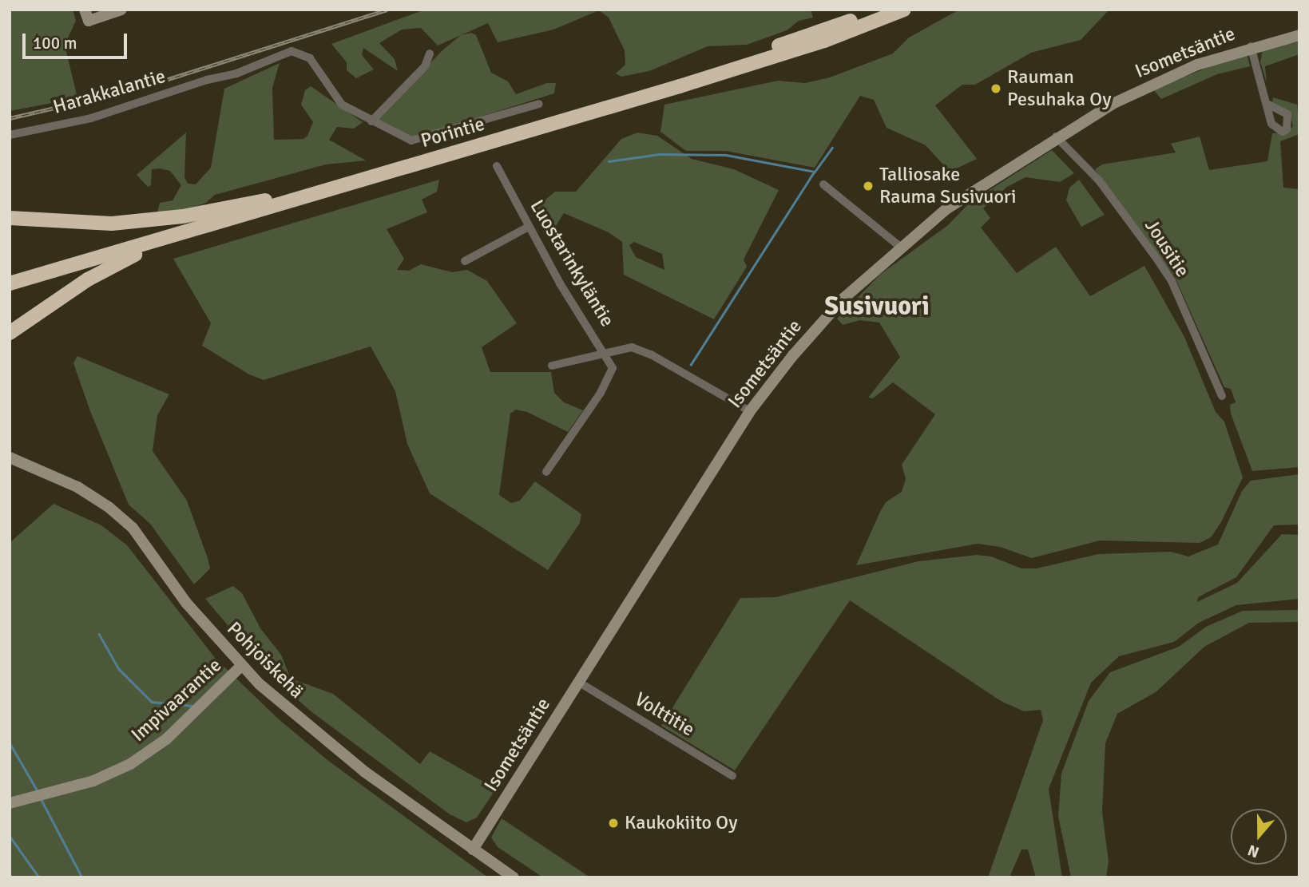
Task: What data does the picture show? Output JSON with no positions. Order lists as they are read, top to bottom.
{
  "streets": {
    "highway": ["Porintie"],
    "main road": ["Isometsäntie", "Pohjoiskehä", "Impivaarantie"],
    "street": [
      "Harakkalantie",
      "Jousitie",
      "Luostarinkyläntie",
      "Volttitie"
    ]
  },
  "crossings": [
    ["Isometsäntie", "Jousitie"],
    ["Isometsäntie", "Luostarinkyläntie"],
    ["Isometsäntie", "Pohjoiskehä"],
    ["Isometsäntie", "Volttitie"],
    ["Pohjoiskehä", "Impivaarantie"]
  ],
  "districts": ["Susivuori"],
  "places": ["Rauman Pesuhaka Oy", "Talliosake Rauma Susivuori", "Kaukokiito Oy"],
  "scale_bar": "100 m",
  "north": "bottom"
}
